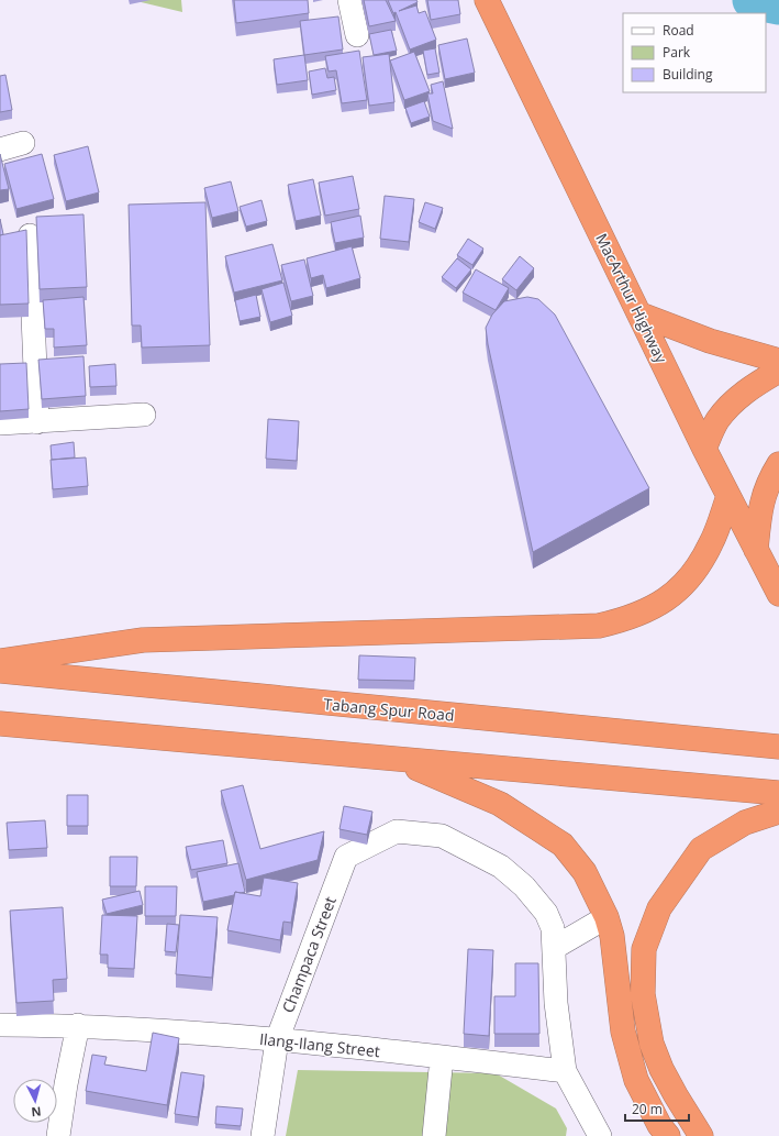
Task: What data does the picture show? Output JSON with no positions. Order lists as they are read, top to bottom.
{
  "streets": {
    "highway": ["MacArthur Highway", "Tabang Spur Road"],
    "street": ["Champaca Street", "Ilang-Ilang Street"]
  },
  "crossings": [
    ["Champaca Street", "Ilang-Ilang Street"]
  ],
  "legend": ["Road", "Park", "Building"],
  "scale_bar": "20 m",
  "north": "bottom"
}
